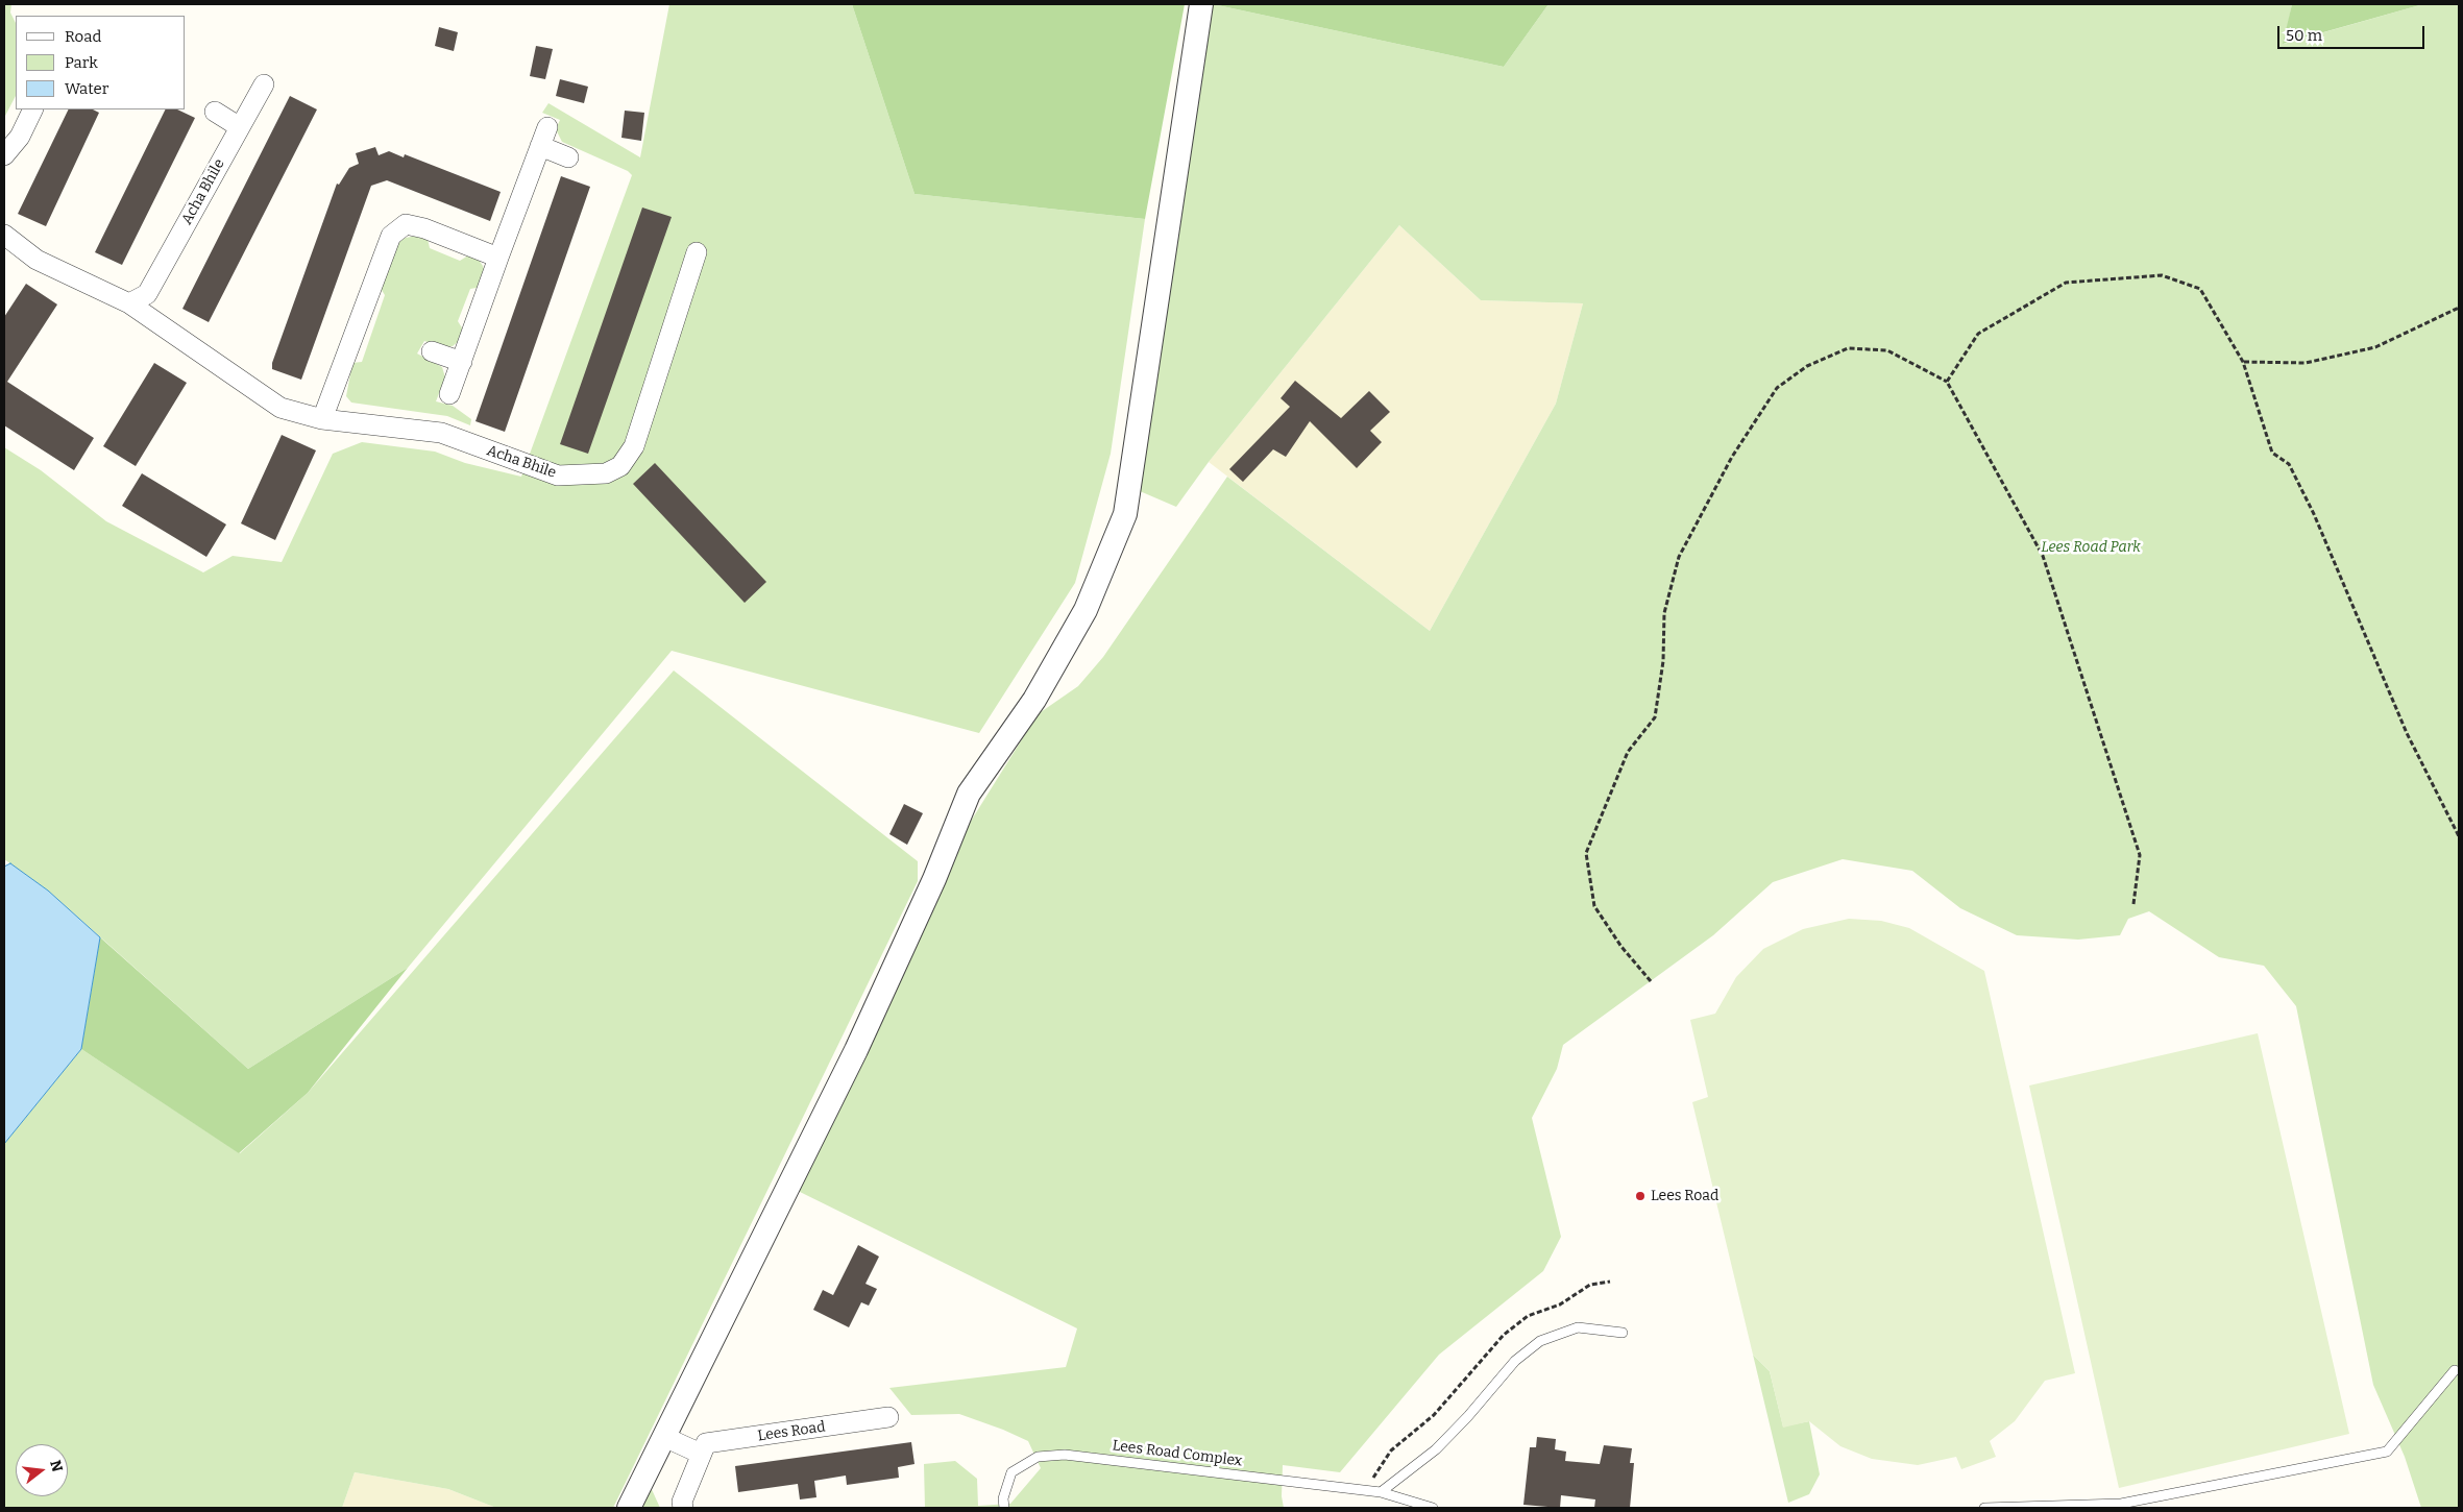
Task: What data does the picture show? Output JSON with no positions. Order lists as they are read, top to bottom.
{
  "streets": {
    "street": ["Acha Bhile", "Lees Road"],
    "lane": ["Lees Road Complex"]
  },
  "parks": ["Lees Road Park"],
  "places": ["Lees Road"],
  "legend": ["Road", "Park", "Water"],
  "scale_bar": "50 m",
  "north": "right"
}
